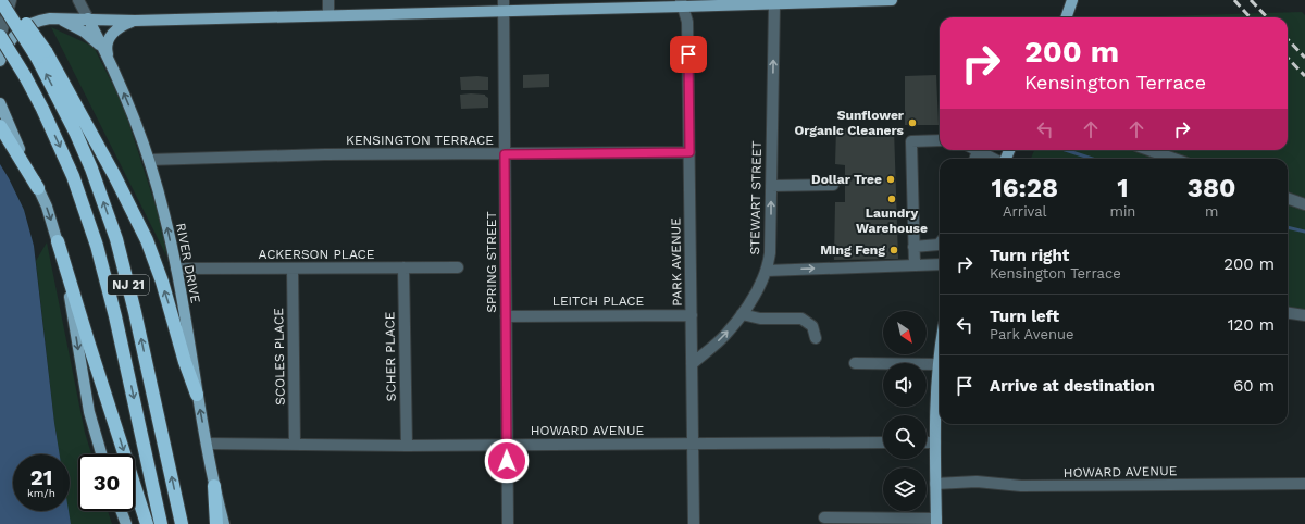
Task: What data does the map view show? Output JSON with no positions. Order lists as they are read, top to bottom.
{
  "streets": {
    "highway": ["NJ 21"],
    "main road": ["RIVER DRIVE"],
    "street": [
      "KENSINGTON TERRACE",
      "STEWART STREET",
      "ACKERSON PLACE",
      "SPRING STREET",
      "PARK AVENUE",
      "LEITCH PLACE",
      "SCOLES PLACE",
      "SCHER PLACE",
      "HOWARD AVENUE"
    ]
  },
  "crossings": [
    ["KENSINGTON TERRACE", "SPRING STREET"],
    ["KENSINGTON TERRACE", "PARK AVENUE"],
    ["KENSINGTON TERRACE", "RIVER DRIVE"],
    ["STEWART STREET", "PARK AVENUE"],
    ["ACKERSON PLACE", "RIVER DRIVE"],
    ["ACKERSON PLACE", "SCOLES PLACE"],
    ["ACKERSON PLACE", "SCHER PLACE"],
    ["SPRING STREET", "LEITCH PLACE"],
    ["SPRING STREET", "HOWARD AVENUE"],
    ["PARK AVENUE", "LEITCH PLACE"],
    ["PARK AVENUE", "HOWARD AVENUE"],
    ["RIVER DRIVE", "HOWARD AVENUE"],
    ["SCOLES PLACE", "HOWARD AVENUE"],
    ["SCHER PLACE", "HOWARD AVENUE"]
  ],
  "one_way": ["STEWART STREET", "RIVER DRIVE"],
  "places": [
    "Sunflower Organic Cleaners",
    "Dollar Tree",
    "Laundry Warehouse",
    "Ming Feng"
  ],
  "north": "bottom right",
  "page": {
    "turn": ["200 m", "Kensington Terrace"],
    "eta": [
      "16:28",
      "Arrival",
      "1",
      "min",
      "380",
      "m"
    ],
    "list": [
      {
        "name": "Turn right",
        "note": "Kensington Terrace",
        "value": "200 m"
      },
      {
        "name": "Turn left",
        "note": "Park Avenue",
        "value": "120 m"
      },
      {
        "name": "Arrive at destination",
        "value": "60 m"
      }
    ],
    "speed": "21 km/h",
    "limit": "30"
  }
}
